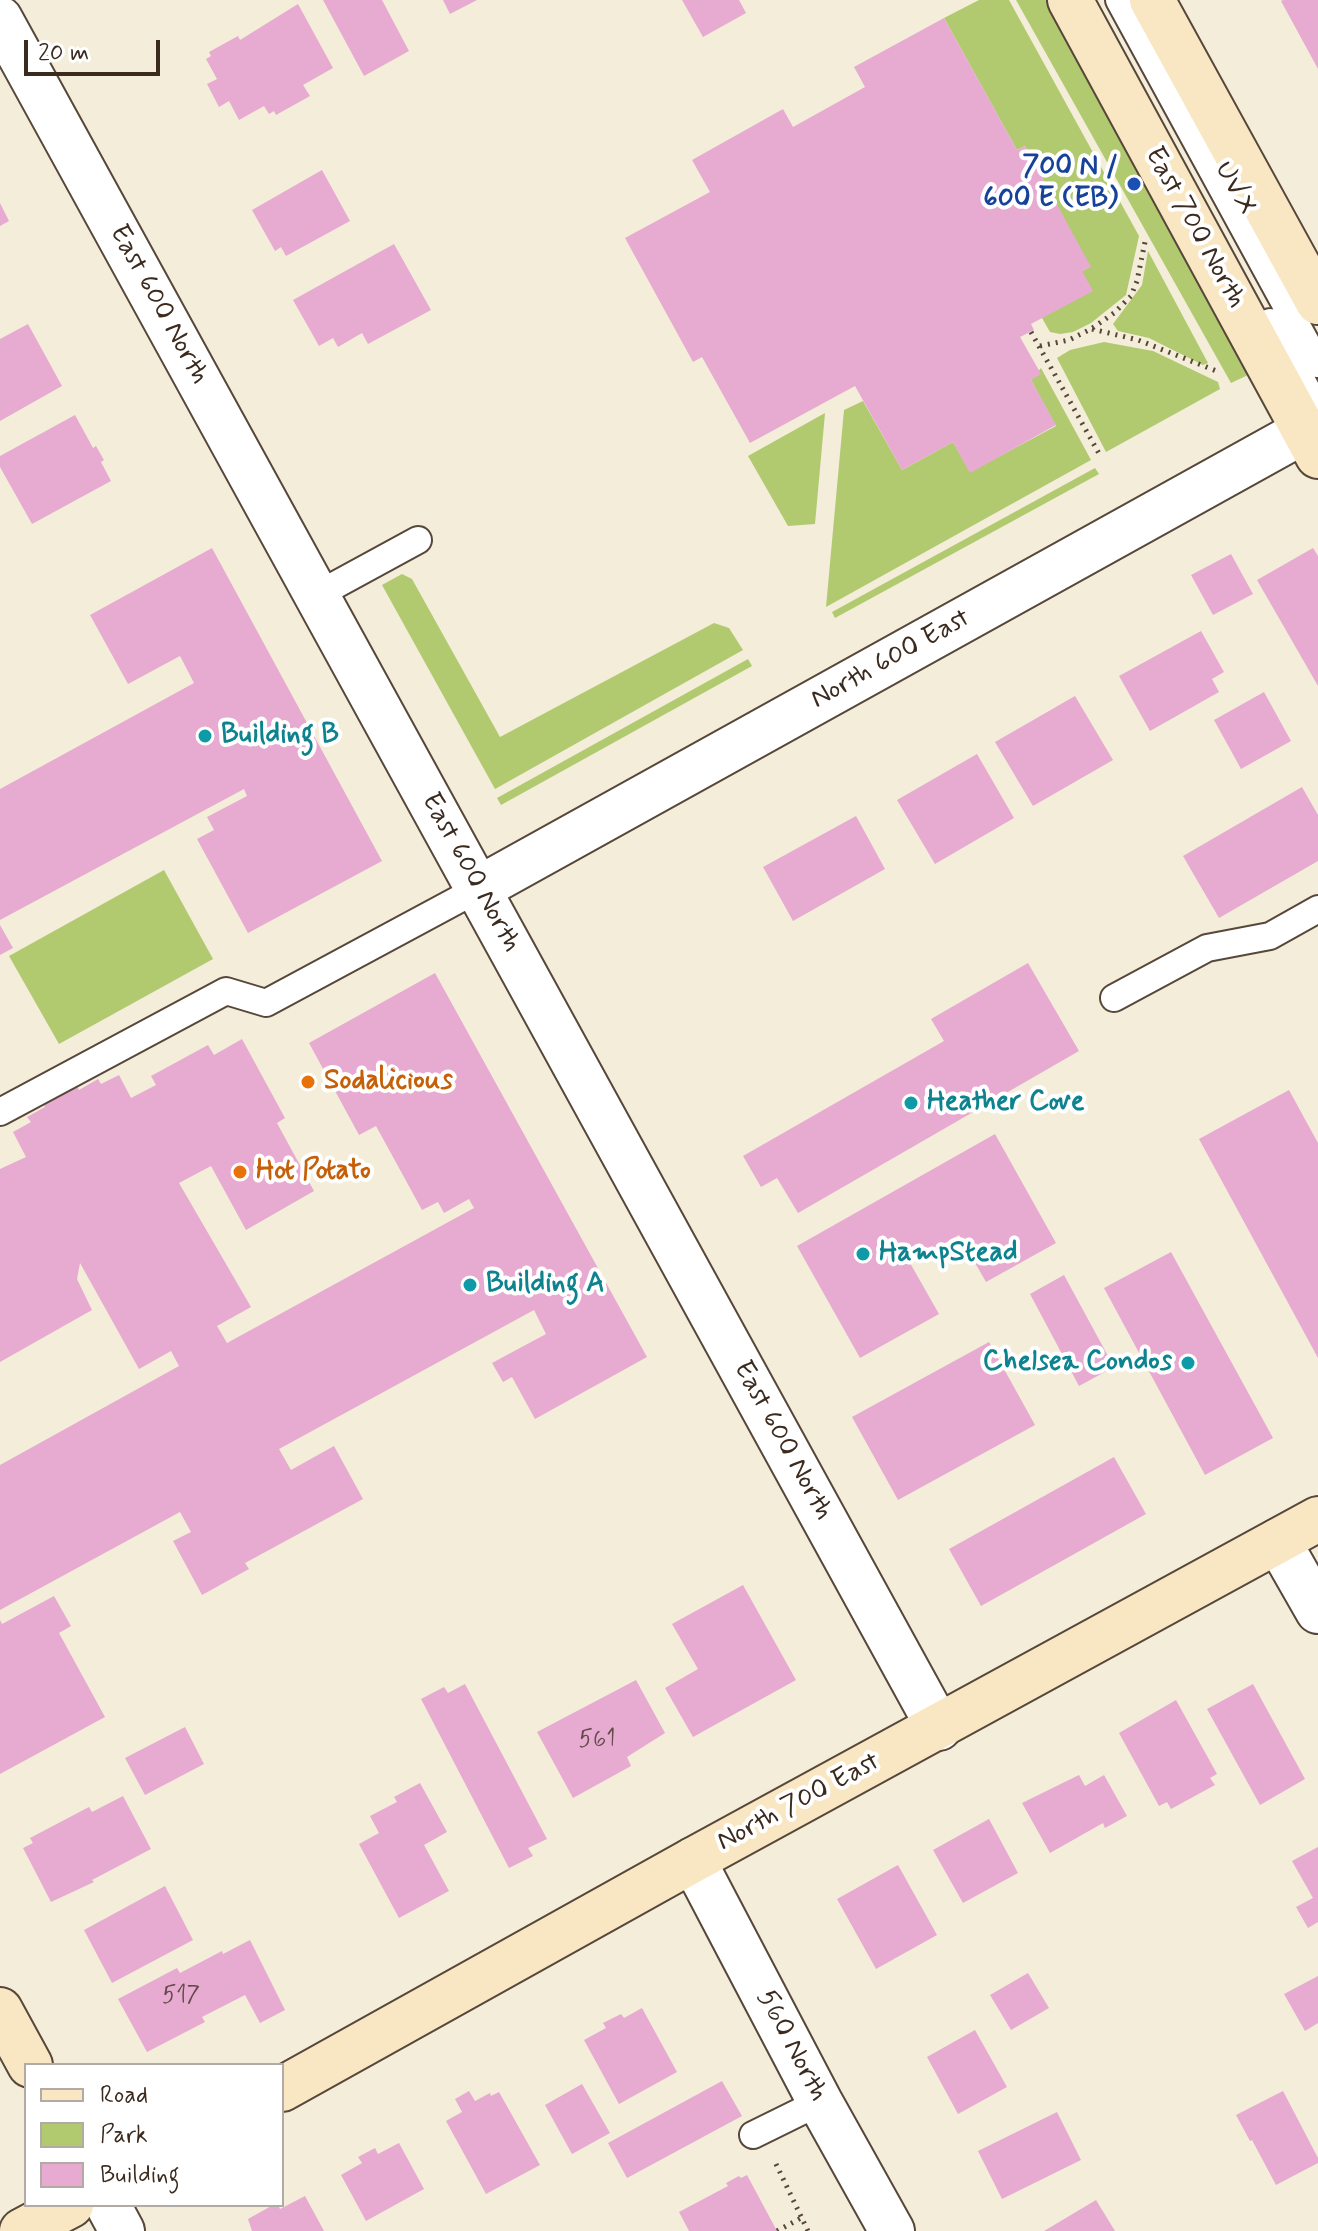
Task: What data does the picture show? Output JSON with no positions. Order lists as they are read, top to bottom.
{
  "streets": {
    "street": [
      "East 700 North",
      "East 600 North",
      "North 600 East",
      "North 700 East",
      "560 North"
    ],
    "lane": ["UVX"]
  },
  "crossings": [
    ["UVX", "East 700 North"],
    ["UVX", "North 600 East"],
    ["East 700 North", "North 600 East"],
    ["East 600 North", "North 600 East"],
    ["East 600 North", "North 700 East"],
    ["North 700 East", "560 North"]
  ],
  "places": [
    "700 N / 600 E (EB)",
    "Building B",
    "Sodalicious",
    "Heather Cove",
    "Hot Potato",
    "HampStead",
    "Building A",
    "Chelsea Condos"
  ],
  "house_numbers": ["561", "517"],
  "legend": ["Road", "Park", "Building"],
  "scale_bar": "20 m"
}
